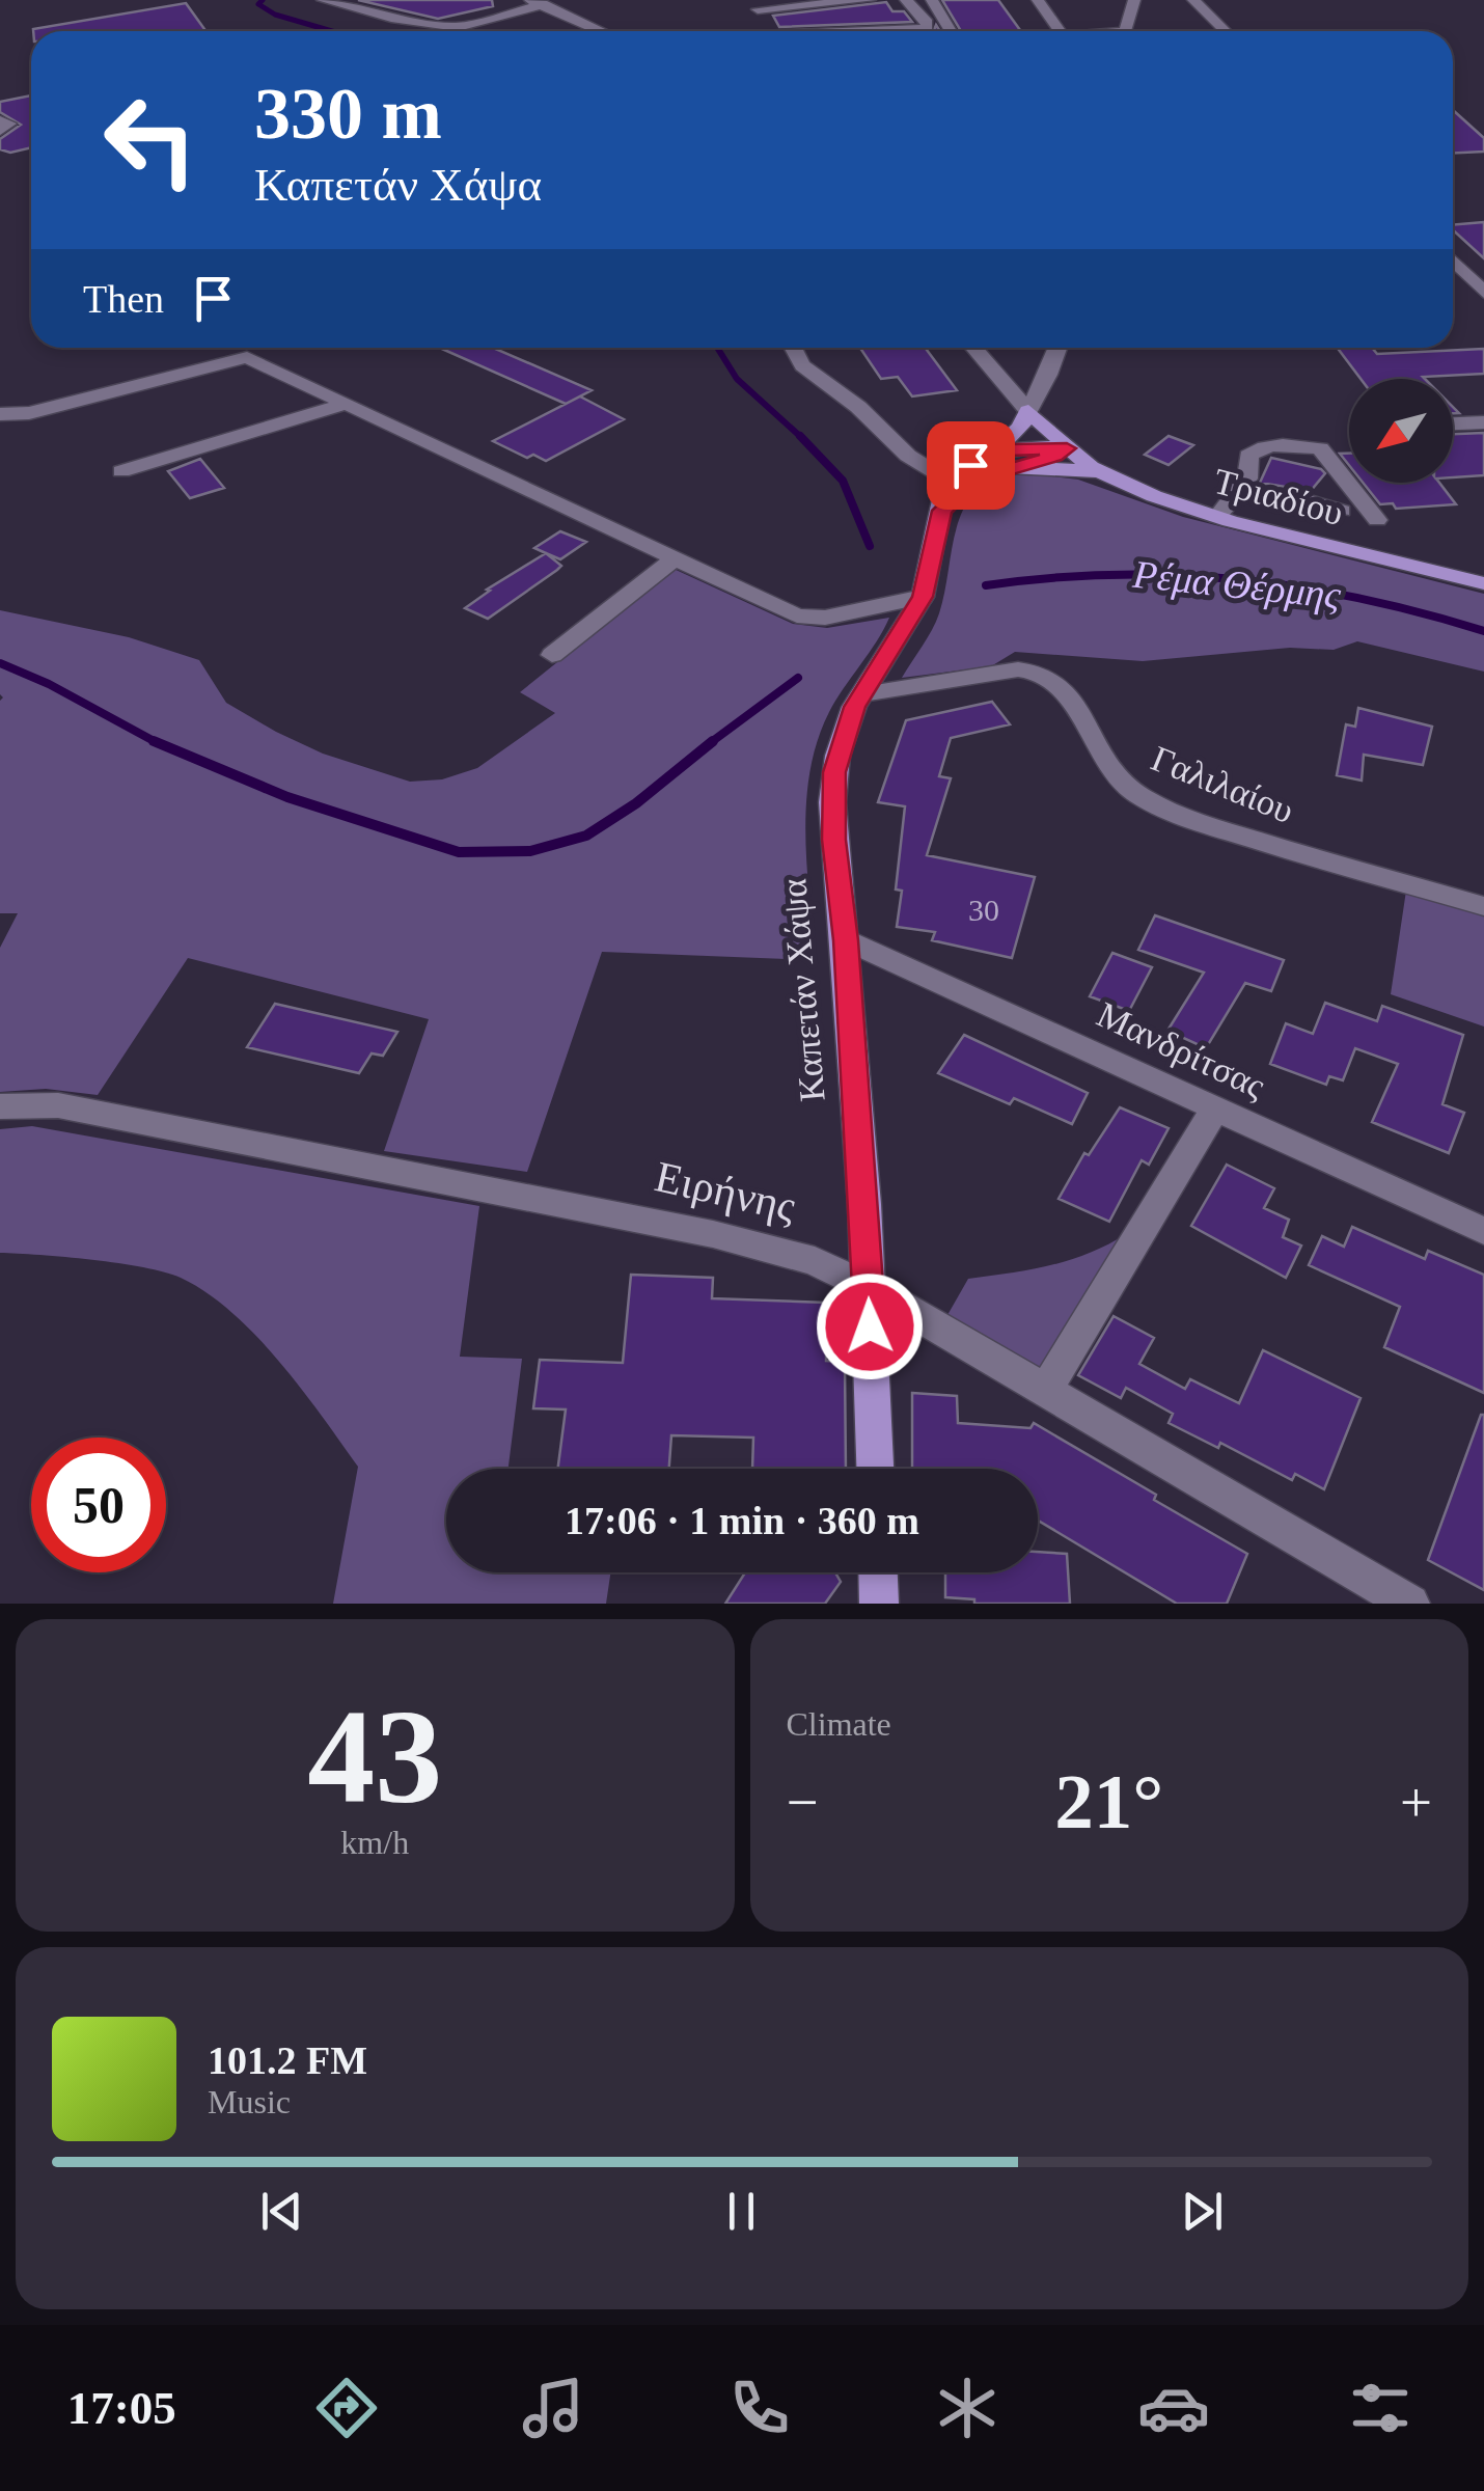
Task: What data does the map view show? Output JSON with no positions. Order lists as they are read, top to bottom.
{
  "streets": {
    "main road": ["Τριαδίου", "Καπετάν Χάψα"],
    "street": ["Γαλιλαίου", "Μανδρίτσας", "Ειρήνης"]
  },
  "crossings": [
    ["Γαλιλαίου", "Καπετάν Χάψα"],
    ["Καπετάν Χάψα", "Μανδρίτσας"],
    ["Καπετάν Χάψα", "Ειρήνης"]
  ],
  "water": ["Ρέμα Θέρμης"],
  "house_numbers": ["30"],
  "north": "bottom left",
  "page": {
    "turn": ["330 m", "Καπετάν Χάψα"],
    "then": "Then",
    "limit": "50",
    "trip": "17:06 · 1 min · 360 m",
    "tile": [
      ["43", "km/h"],
      "Climate"
    ],
    "heat": ["−", "21°", "+"],
    "song": ["101.2 FM", "Music"],
    "tabs": "17:05"
  }
}
